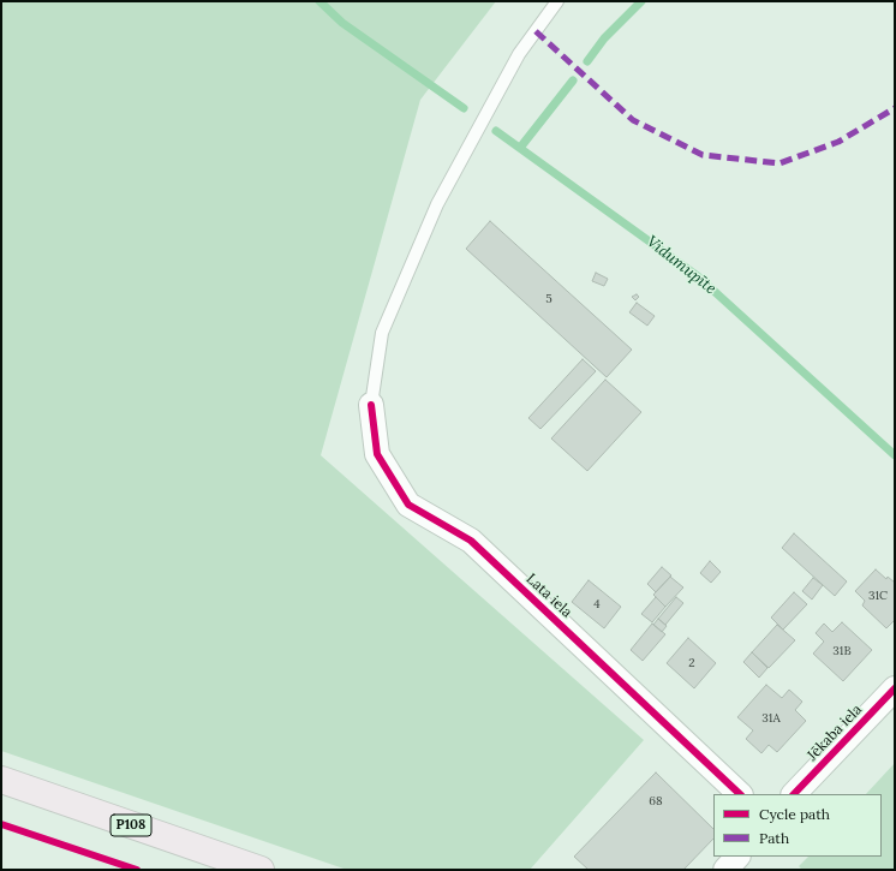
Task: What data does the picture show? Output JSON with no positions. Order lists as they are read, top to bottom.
{
  "streets": {
    "main road": ["P108"],
    "street": ["Lata iela", "Jēkaba iela"]
  },
  "water": ["Vidumupīte"],
  "house_numbers": [
    "5",
    "31C",
    "4",
    "31B",
    "2",
    "31A",
    "68"
  ],
  "legend": ["Cycle path", "Path"]
}
